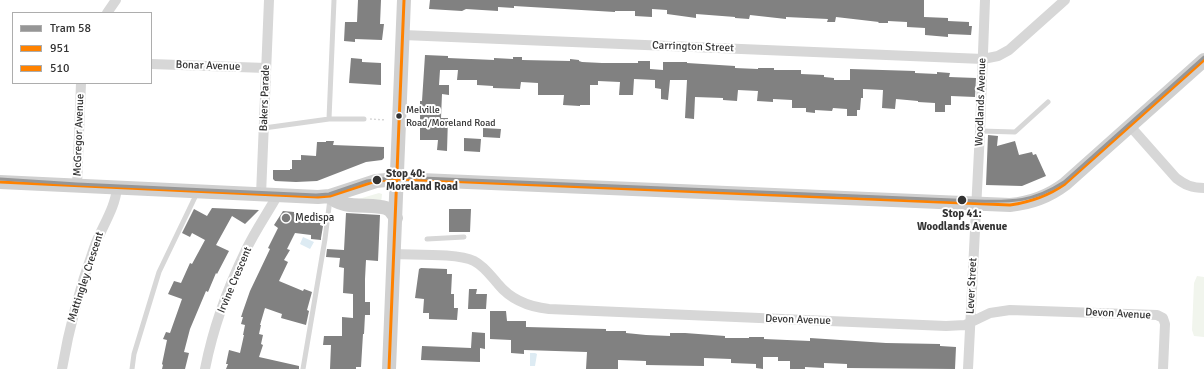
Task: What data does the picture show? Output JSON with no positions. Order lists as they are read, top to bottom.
{
  "streets": {
    "street": [
      "Carrington Street",
      "Bonar Avenue",
      "Bakers Parade",
      "Woodlands Avenue",
      "McGregor Avenue",
      "Mattingley Crescent",
      "Irvine Crescent",
      "Lever Street",
      "Devon Avenue"
    ]
  },
  "crossings": [
    ["Carrington Street", "Woodlands Avenue"],
    ["Bonar Avenue", "Bakers Parade"],
    ["Woodlands Avenue", "Lever Street"],
    ["Lever Street", "Devon Avenue"]
  ],
  "places": [
    "Melville Road/Moreland Road",
    "Stop 40: Moreland Road",
    "Stop 41: Woodlands Avenue",
    "Medispa"
  ],
  "lines": ["transit line 510", "tram line 58", "transit line 951"],
  "legend": ["Tram 58", "951", "510"]
}
